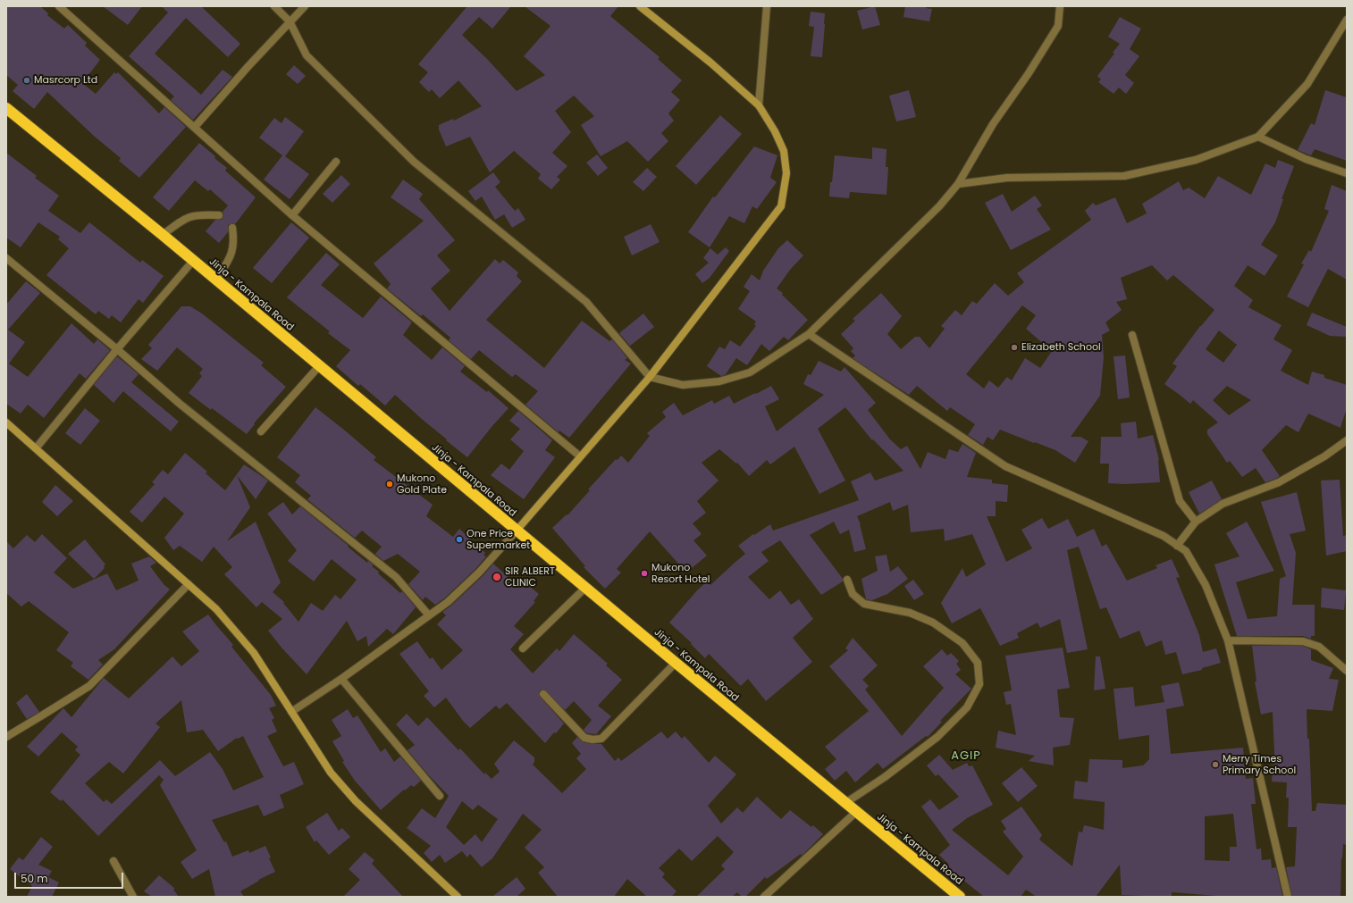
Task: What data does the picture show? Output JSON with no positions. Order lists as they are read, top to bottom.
{
  "streets": {
    "highway": ["Jinja - Kampala Road"]
  },
  "districts": ["AGIP"],
  "places": [
    "Masrcorp Ltd",
    "Elizabeth School",
    "Mukono Gold Plate",
    "One Price Supermarket",
    "Mukono Resort Hotel",
    "SIR ALBERT CLINIC",
    "Merry Times Primary School"
  ],
  "scale_bar": "50 m"
}
